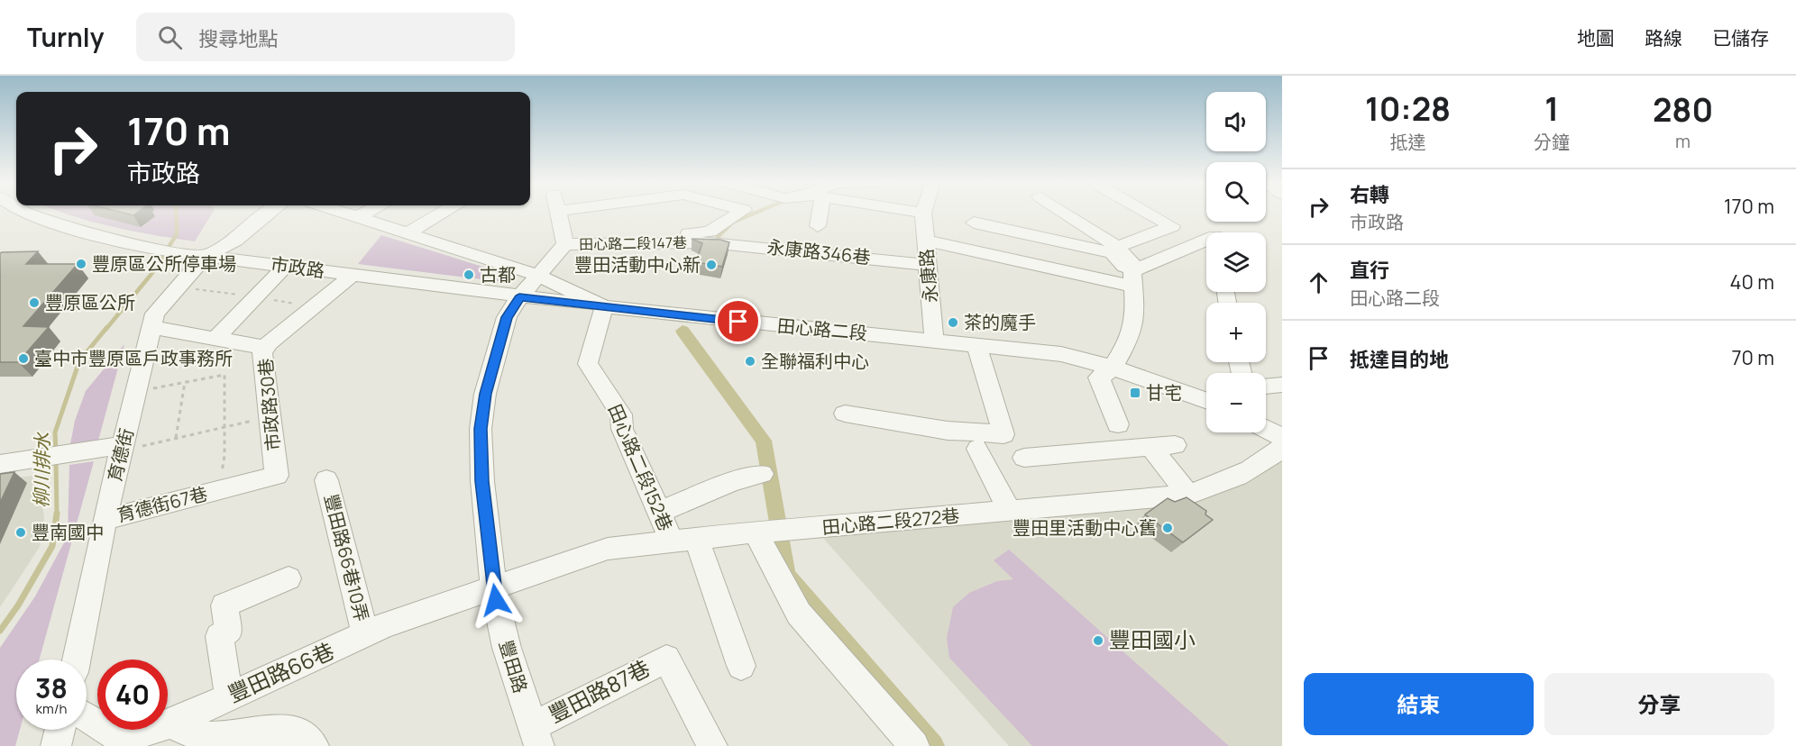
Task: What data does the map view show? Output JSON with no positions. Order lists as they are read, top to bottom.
{
  "streets": {
    "street": [
      "田心路二段147巷",
      "永康路346巷",
      "市政路",
      "永康路",
      "田心路二段",
      "市政路30巷",
      "育德街",
      "田心路二段152巷",
      "育德街67巷",
      "田心路二段272巷",
      "豐田路66巷10弄",
      "豐田路",
      "豐田路66巷",
      "豐田路87巷"
    ]
  },
  "crossings": [
    ["田心路二段147巷", "永康路346巷"],
    ["田心路二段147巷", "田心路二段"],
    ["田心路二段147巷", "豐田路"],
    ["永康路346巷", "永康路"],
    ["市政路", "田心路二段"],
    ["市政路", "市政路30巷"],
    ["市政路", "育德街"],
    ["市政路", "田心路二段152巷"],
    ["市政路", "豐田路"],
    ["永康路", "田心路二段"],
    ["田心路二段", "田心路二段152巷"],
    ["田心路二段", "豐田路"],
    ["市政路30巷", "育德街67巷"],
    ["育德街", "育德街67巷"],
    ["田心路二段152巷", "田心路二段272巷"],
    ["田心路二段272巷", "豐田路"],
    ["田心路二段272巷", "豐田路66巷"],
    ["豐田路66巷10弄", "豐田路66巷"],
    ["豐田路", "豐田路66巷"],
    ["豐田路", "豐田路87巷"]
  ],
  "water": ["柳川排水"],
  "places": {
    "other": [
      "豐原區公所停車場",
      "豐田活動中心新",
      "古都",
      "豐原區公所",
      "茶的魔手",
      "臺中市豐原區戶政事務所",
      "全聯福利中心",
      "豐田里活動中心舊",
      "豐南國中",
      "豐田國小"
    ],
    "transit": ["甘宅"]
  },
  "page": {
    "header": "Turnly",
    "search": "搜尋地點",
    "nav": ["地圖", "路線", "已儲存"],
    "eta": [
      "10:28",
      "抵達",
      "1",
      "分鐘",
      "280",
      "m"
    ],
    "map_buttons": ["+", "−"],
    "turn": ["170 m", "市政路"],
    "list": [
      {
        "name": "右轉",
        "note": "市政路",
        "value": "170 m"
      },
      {
        "name": "直行",
        "note": "田心路二段",
        "value": "40 m"
      },
      {
        "name": "抵達目的地",
        "value": "70 m"
      }
    ],
    "speed": "38 km/h",
    "limit": "40",
    "buttons": ["結束", "分享"]
  }
}
